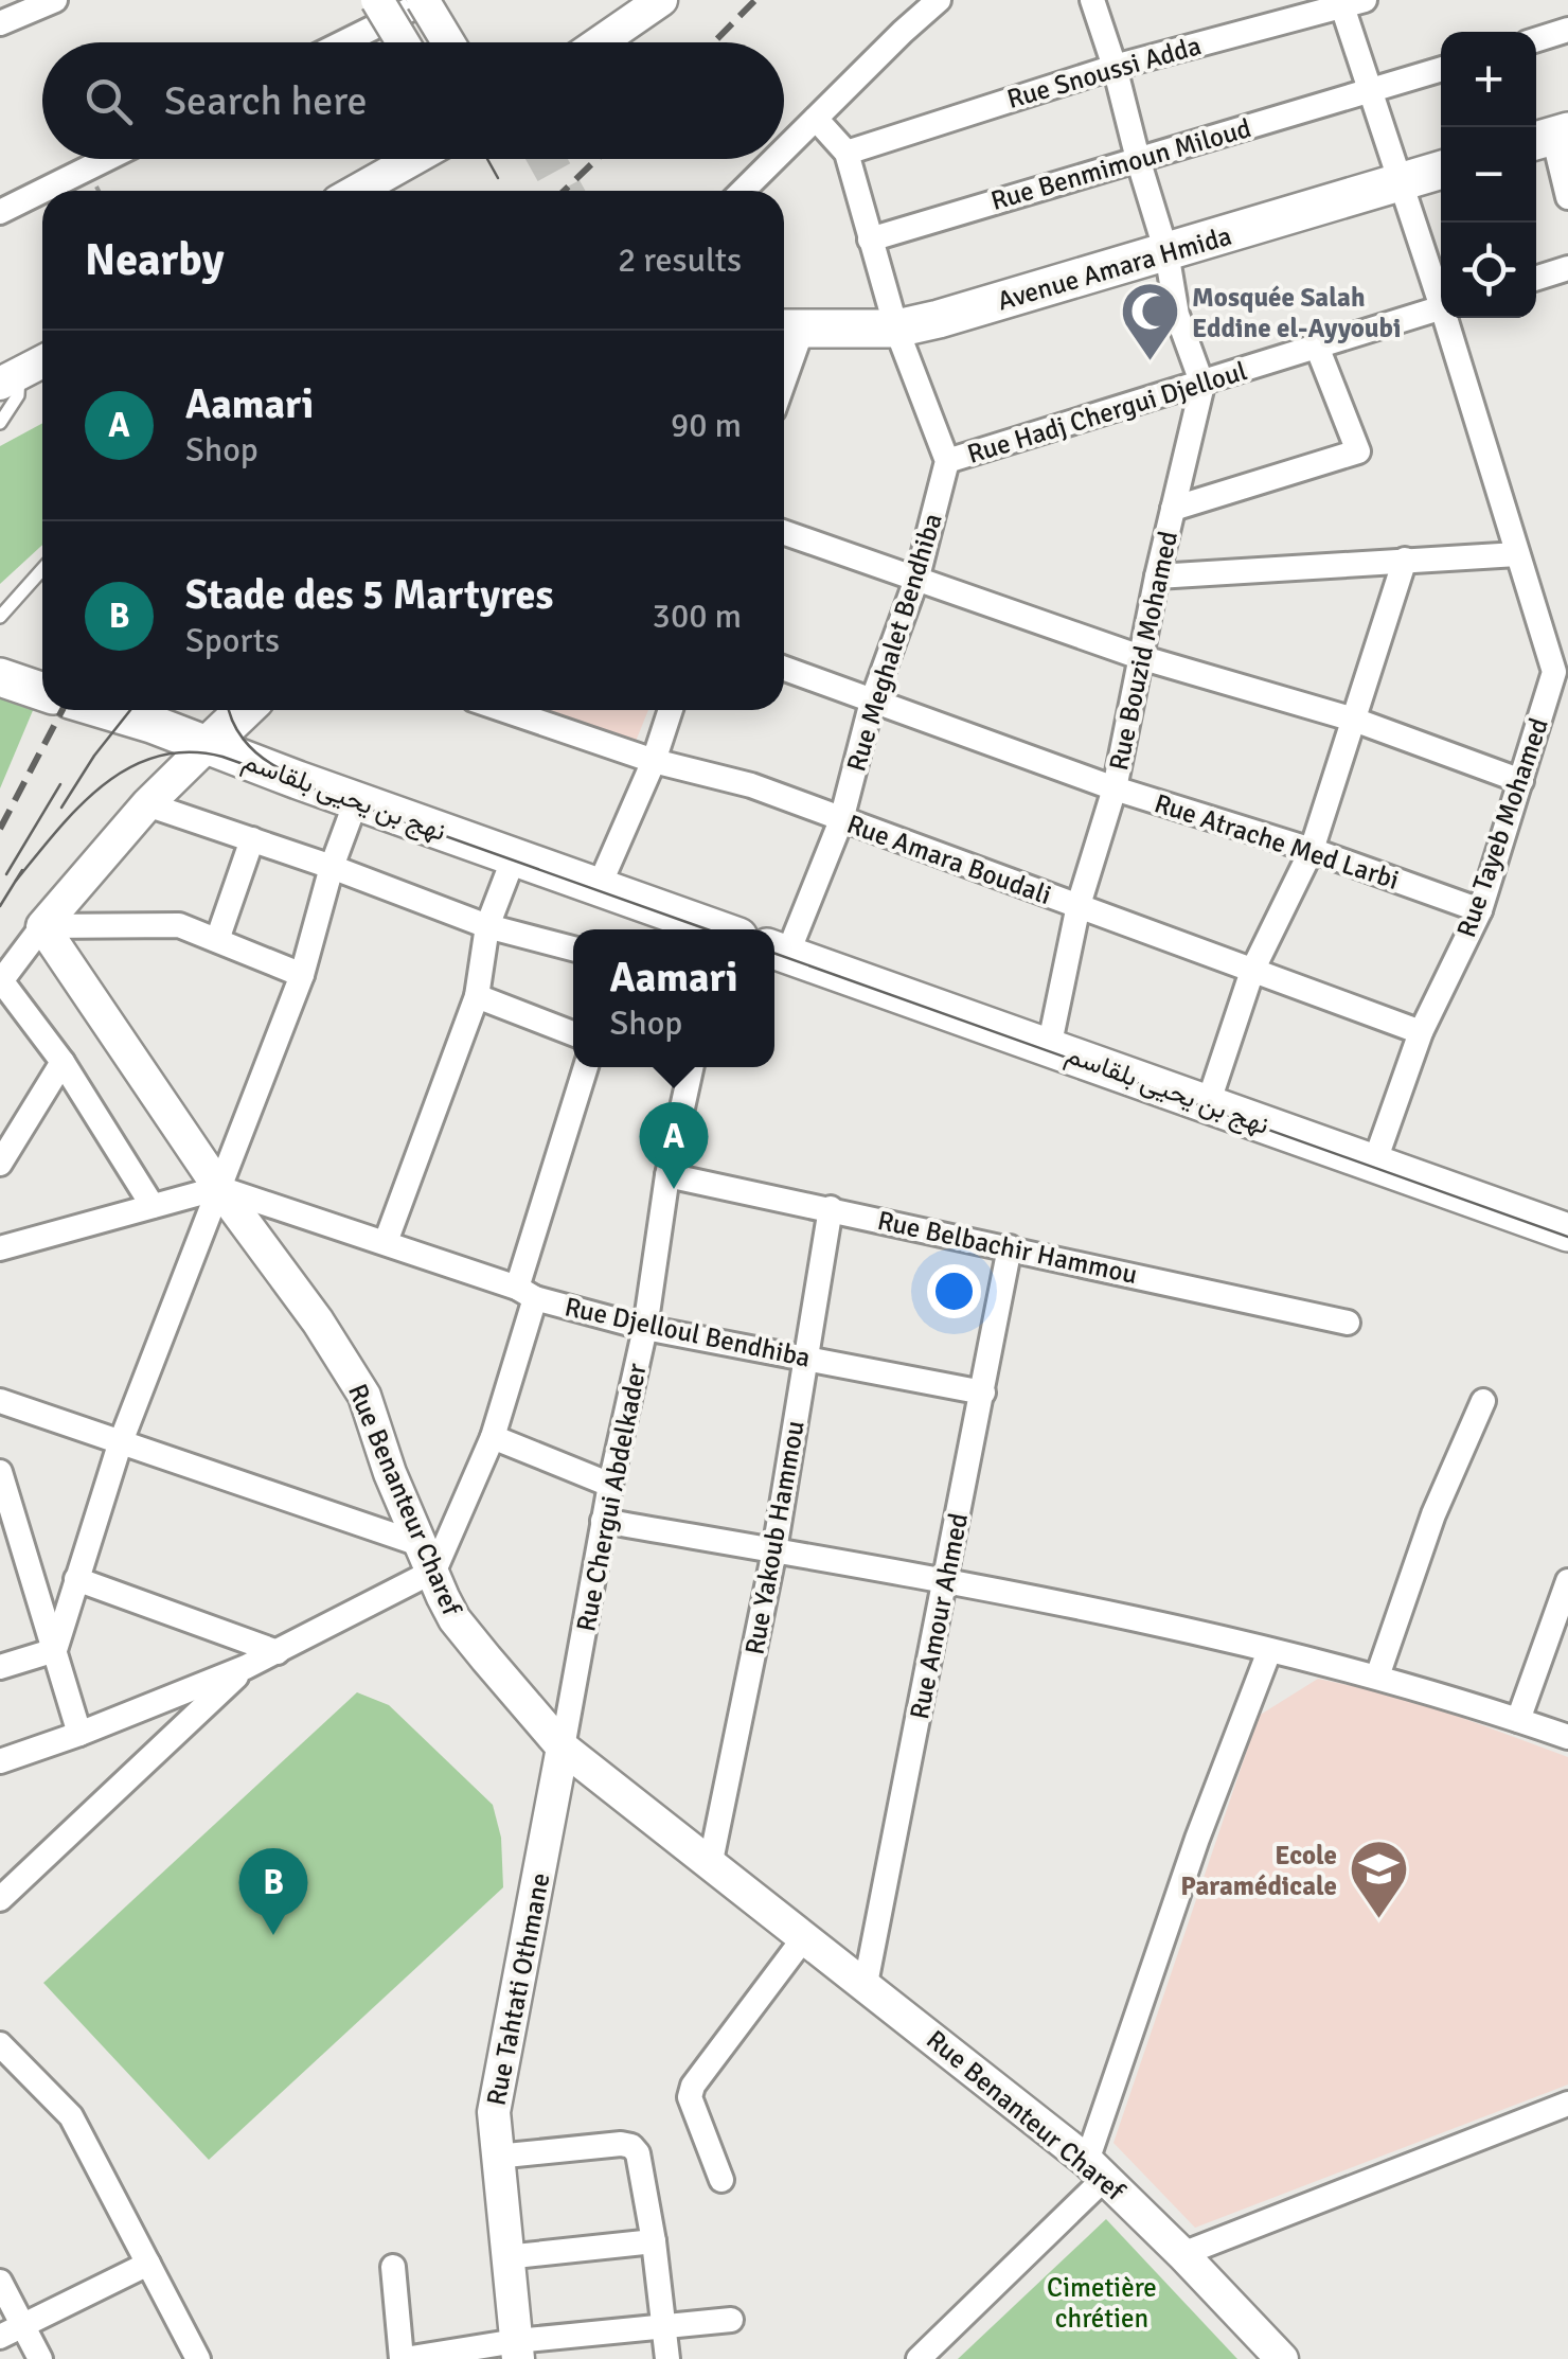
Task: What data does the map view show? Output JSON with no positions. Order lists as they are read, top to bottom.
{
  "streets": {
    "main road": [
      "Avenue Amara Hmida",
      "نهج بن يحيى بلقاسم",
      "Rue Benanteur Charef",
      "Rue Tahtati Othmane"
    ],
    "street": [
      "Rue Snoussi Adda",
      "Rue Benmimoun Miloud",
      "Rue Hadj Chergui Djelloul",
      "Rue Meghalet Bendhiba",
      "Rue Bouzid Mohamed",
      "Rue Tayeb Mohamed",
      "Rue Atrache Med Larbi",
      "Rue Amara Boudali",
      "Rue Belbachir Hammou",
      "Rue Djelloul Bendhiba",
      "Rue Chergui Abdelkader",
      "Rue Yakoub Hammou",
      "Rue Amour Ahmed"
    ]
  },
  "crossings": [
    ["Avenue Amara Hmida", "Rue Tayeb Mohamed"],
    ["Rue Hadj Chergui Djelloul", "Rue Meghalet Bendhiba"],
    ["Rue Hadj Chergui Djelloul", "Rue Bouzid Mohamed"],
    ["Rue Meghalet Bendhiba", "نهج بن يحيى بلقاسم"],
    ["Rue Meghalet Bendhiba", "Rue Atrache Med Larbi"],
    ["Rue Meghalet Bendhiba", "Rue Amara Boudali"],
    ["Rue Bouzid Mohamed", "نهج بن يحيى بلقاسم"],
    ["Rue Bouzid Mohamed", "Rue Atrache Med Larbi"],
    ["Rue Bouzid Mohamed", "Rue Amara Boudali"],
    ["نهج بن يحيى بلقاسم", "Rue Tayeb Mohamed"],
    ["Rue Tayeb Mohamed", "Rue Atrache Med Larbi"],
    ["Rue Tayeb Mohamed", "Rue Amara Boudali"],
    ["Rue Belbachir Hammou", "Rue Chergui Abdelkader"],
    ["Rue Belbachir Hammou", "Rue Yakoub Hammou"],
    ["Rue Belbachir Hammou", "Rue Amour Ahmed"],
    ["Rue Djelloul Bendhiba", "Rue Chergui Abdelkader"],
    ["Rue Djelloul Bendhiba", "Rue Benanteur Charef"],
    ["Rue Djelloul Bendhiba", "Rue Yakoub Hammou"],
    ["Rue Djelloul Bendhiba", "Rue Amour Ahmed"],
    ["Rue Chergui Abdelkader", "Rue Benanteur Charef"],
    ["Rue Chergui Abdelkader", "Rue Tahtati Othmane"],
    ["Rue Benanteur Charef", "Rue Yakoub Hammou"],
    ["Rue Benanteur Charef", "Rue Amour Ahmed"],
    ["Rue Benanteur Charef", "Rue Tahtati Othmane"]
  ],
  "parks": ["Cimetière chrétien"],
  "places": {
    "mosque": ["Mosquée Salah Eddine el-Ayyoubi"],
    "school or university": ["Ecole Paramédicale"]
  },
  "page": {
    "map_buttons": ["+", "−"],
    "search": "Search here",
    "heading": ["Nearby", "2 results"],
    "list": [
      {
        "mark": "A",
        "name": "Aamari",
        "note": "Shop",
        "value": "90 m"
      },
      {
        "mark": "B",
        "name": "Stade des 5 Martyres",
        "note": "Sports",
        "value": "300 m"
      }
    ],
    "popup": ["Aamari", "Shop"],
    "pins": ["A", "B"]
  }
}
